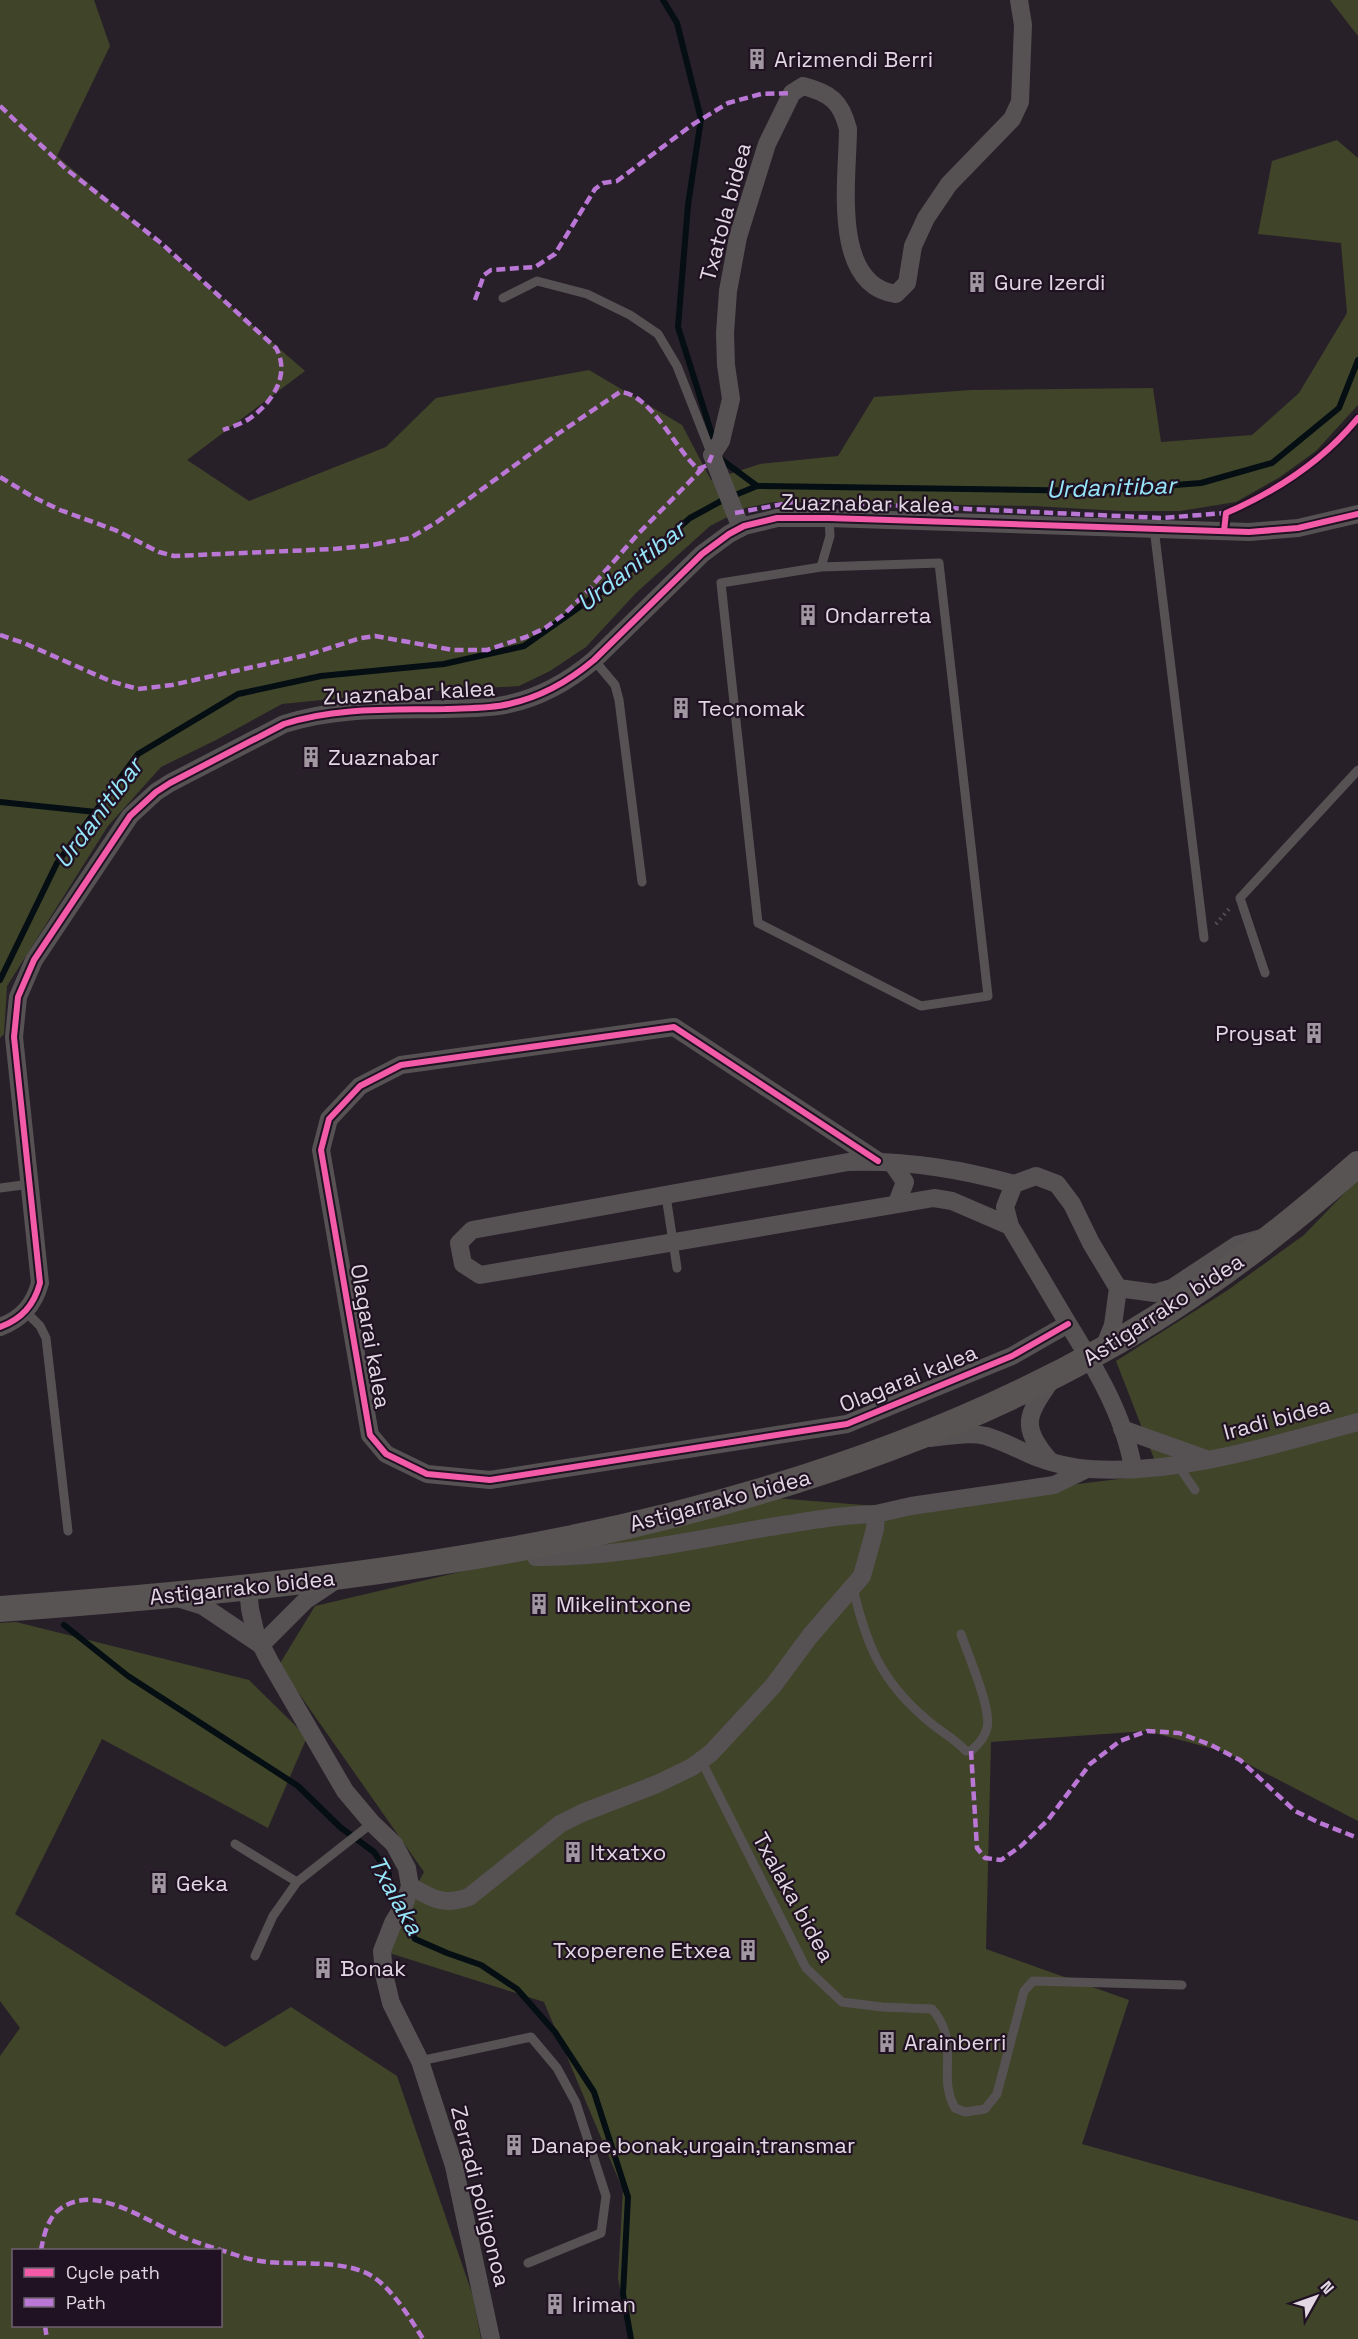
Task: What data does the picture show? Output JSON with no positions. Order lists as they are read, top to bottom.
{
  "streets": {
    "main road": ["Astigarrako bidea"],
    "street": [
      "Txatola bidea",
      "Zuaznabar kalea",
      "Olagarai kalea",
      "Iradi bidea",
      "Zerradi poligonoa"
    ],
    "lane": ["Txalaka bidea"]
  },
  "water": ["Urdanitibar", "Txalaka"],
  "places": {
    "building": [
      "Arizmendi Berri",
      "Gure Izerdi",
      "Ondarreta",
      "Tecnomak",
      "Zuaznabar",
      "Proysat",
      "Mikelintxone",
      "Itxatxo",
      "Geka",
      "Txoperene Etxea",
      "Bonak",
      "Arainberri",
      "Danape,bonak,urgain,transmar",
      "Iriman"
    ]
  },
  "legend": ["Cycle path", "Path"],
  "north": "top right"
}
